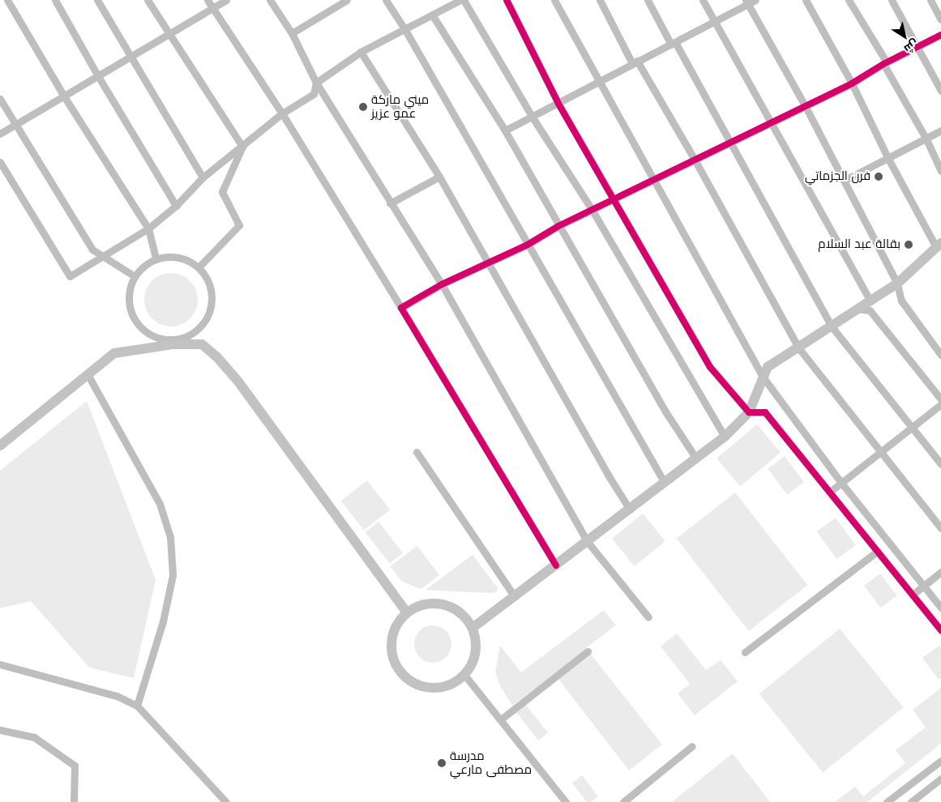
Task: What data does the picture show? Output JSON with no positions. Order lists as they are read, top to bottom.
{
  "places": [
    "ميني ماركة عمو عزيز",
    "فرن الجزماتي",
    "بقالة عبد السلام",
    "مدرسة مصطفى مارعي"
  ],
  "north": "bottom right"
}
